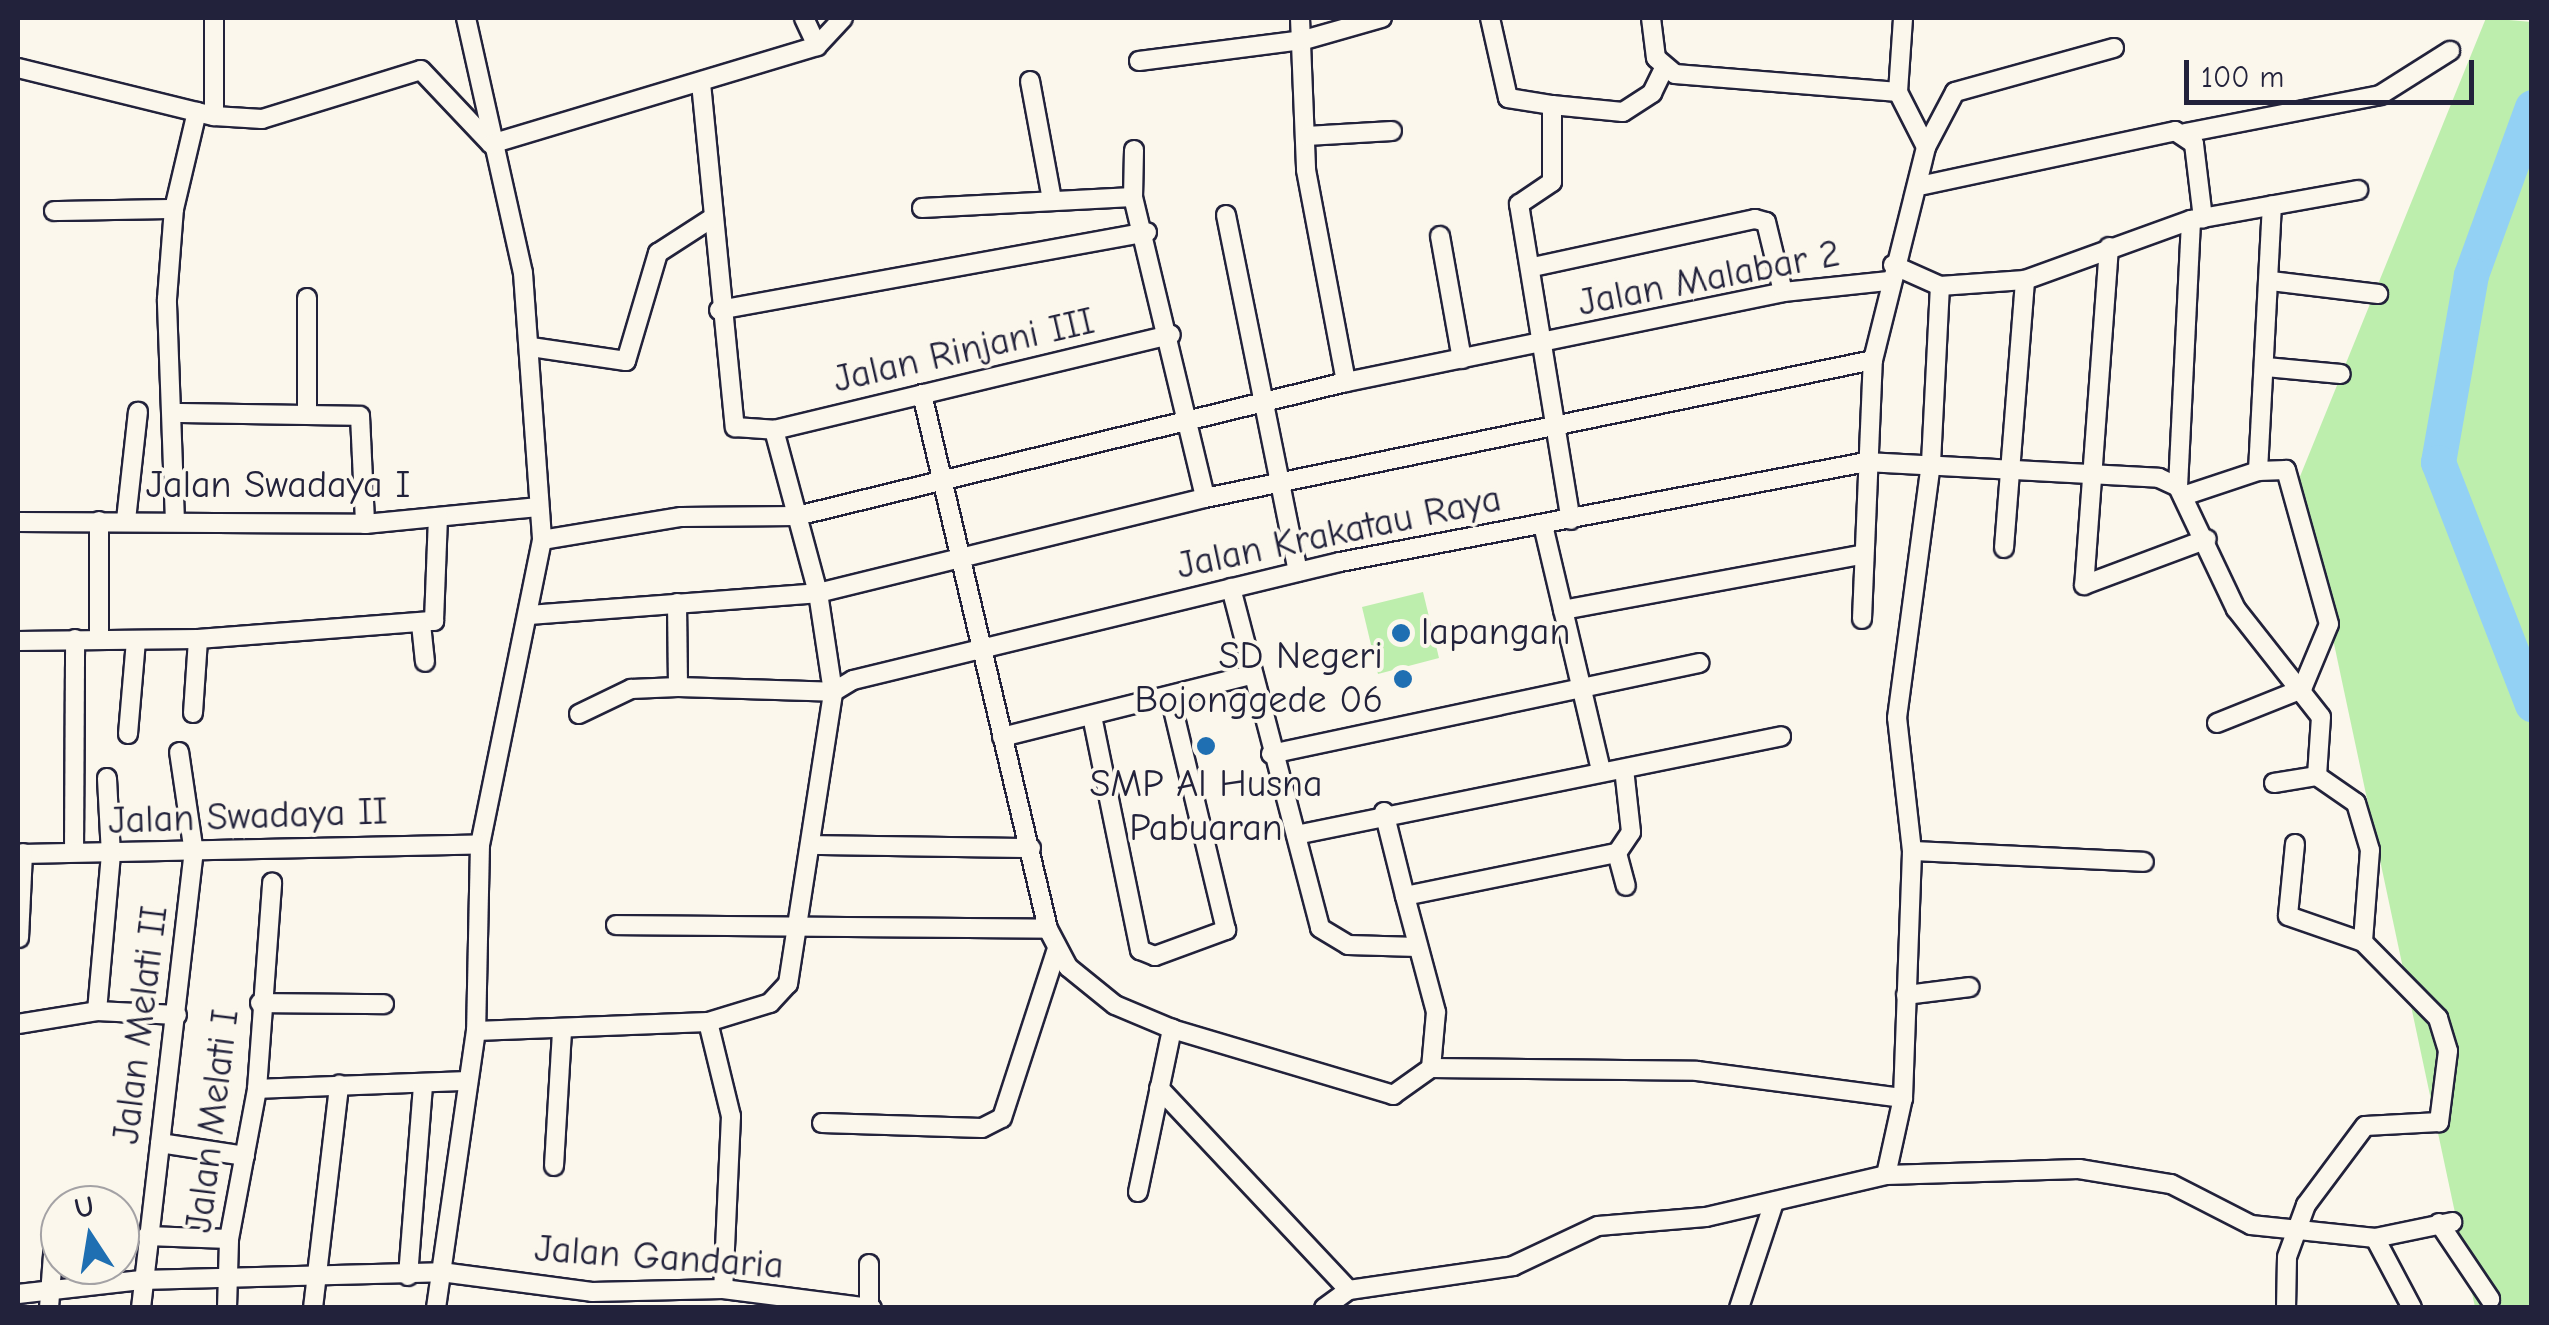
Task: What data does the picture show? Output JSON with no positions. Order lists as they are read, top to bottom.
{
  "streets": {
    "street": [
      "Jalan Malabar 2",
      "Jalan Rinjani III",
      "Jalan Swadaya I",
      "Jalan Krakatau Raya",
      "Jalan Swadaya II",
      "Jalan Melati II",
      "Jalan Melati I",
      "Jalan Gandaria"
    ]
  },
  "crossings": [
    ["Jalan Swadaya II", "Jalan Melati II"],
    ["Jalan Melati II", "Jalan Gandaria"],
    ["Jalan Melati I", "Jalan Gandaria"]
  ],
  "places": ["lapangan", "SD Negeri Bojonggede 06", "SMP Al Husna Pabuaran"],
  "scale_bar": "100 m",
  "north": "top"
}
